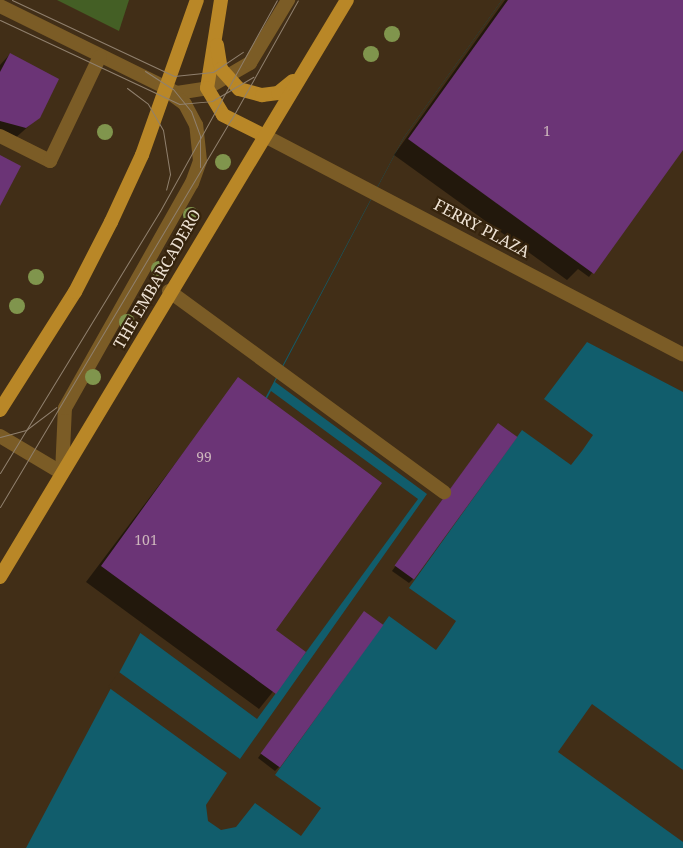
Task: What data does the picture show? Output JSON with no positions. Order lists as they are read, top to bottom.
{
  "streets": {
    "main road": ["THE EMBARCADERO"],
    "street": ["FERRY PLAZA"]
  },
  "crossings": [
    ["FERRY PLAZA", "THE EMBARCADERO"]
  ],
  "house_numbers": ["1", "99", "101"]
}
